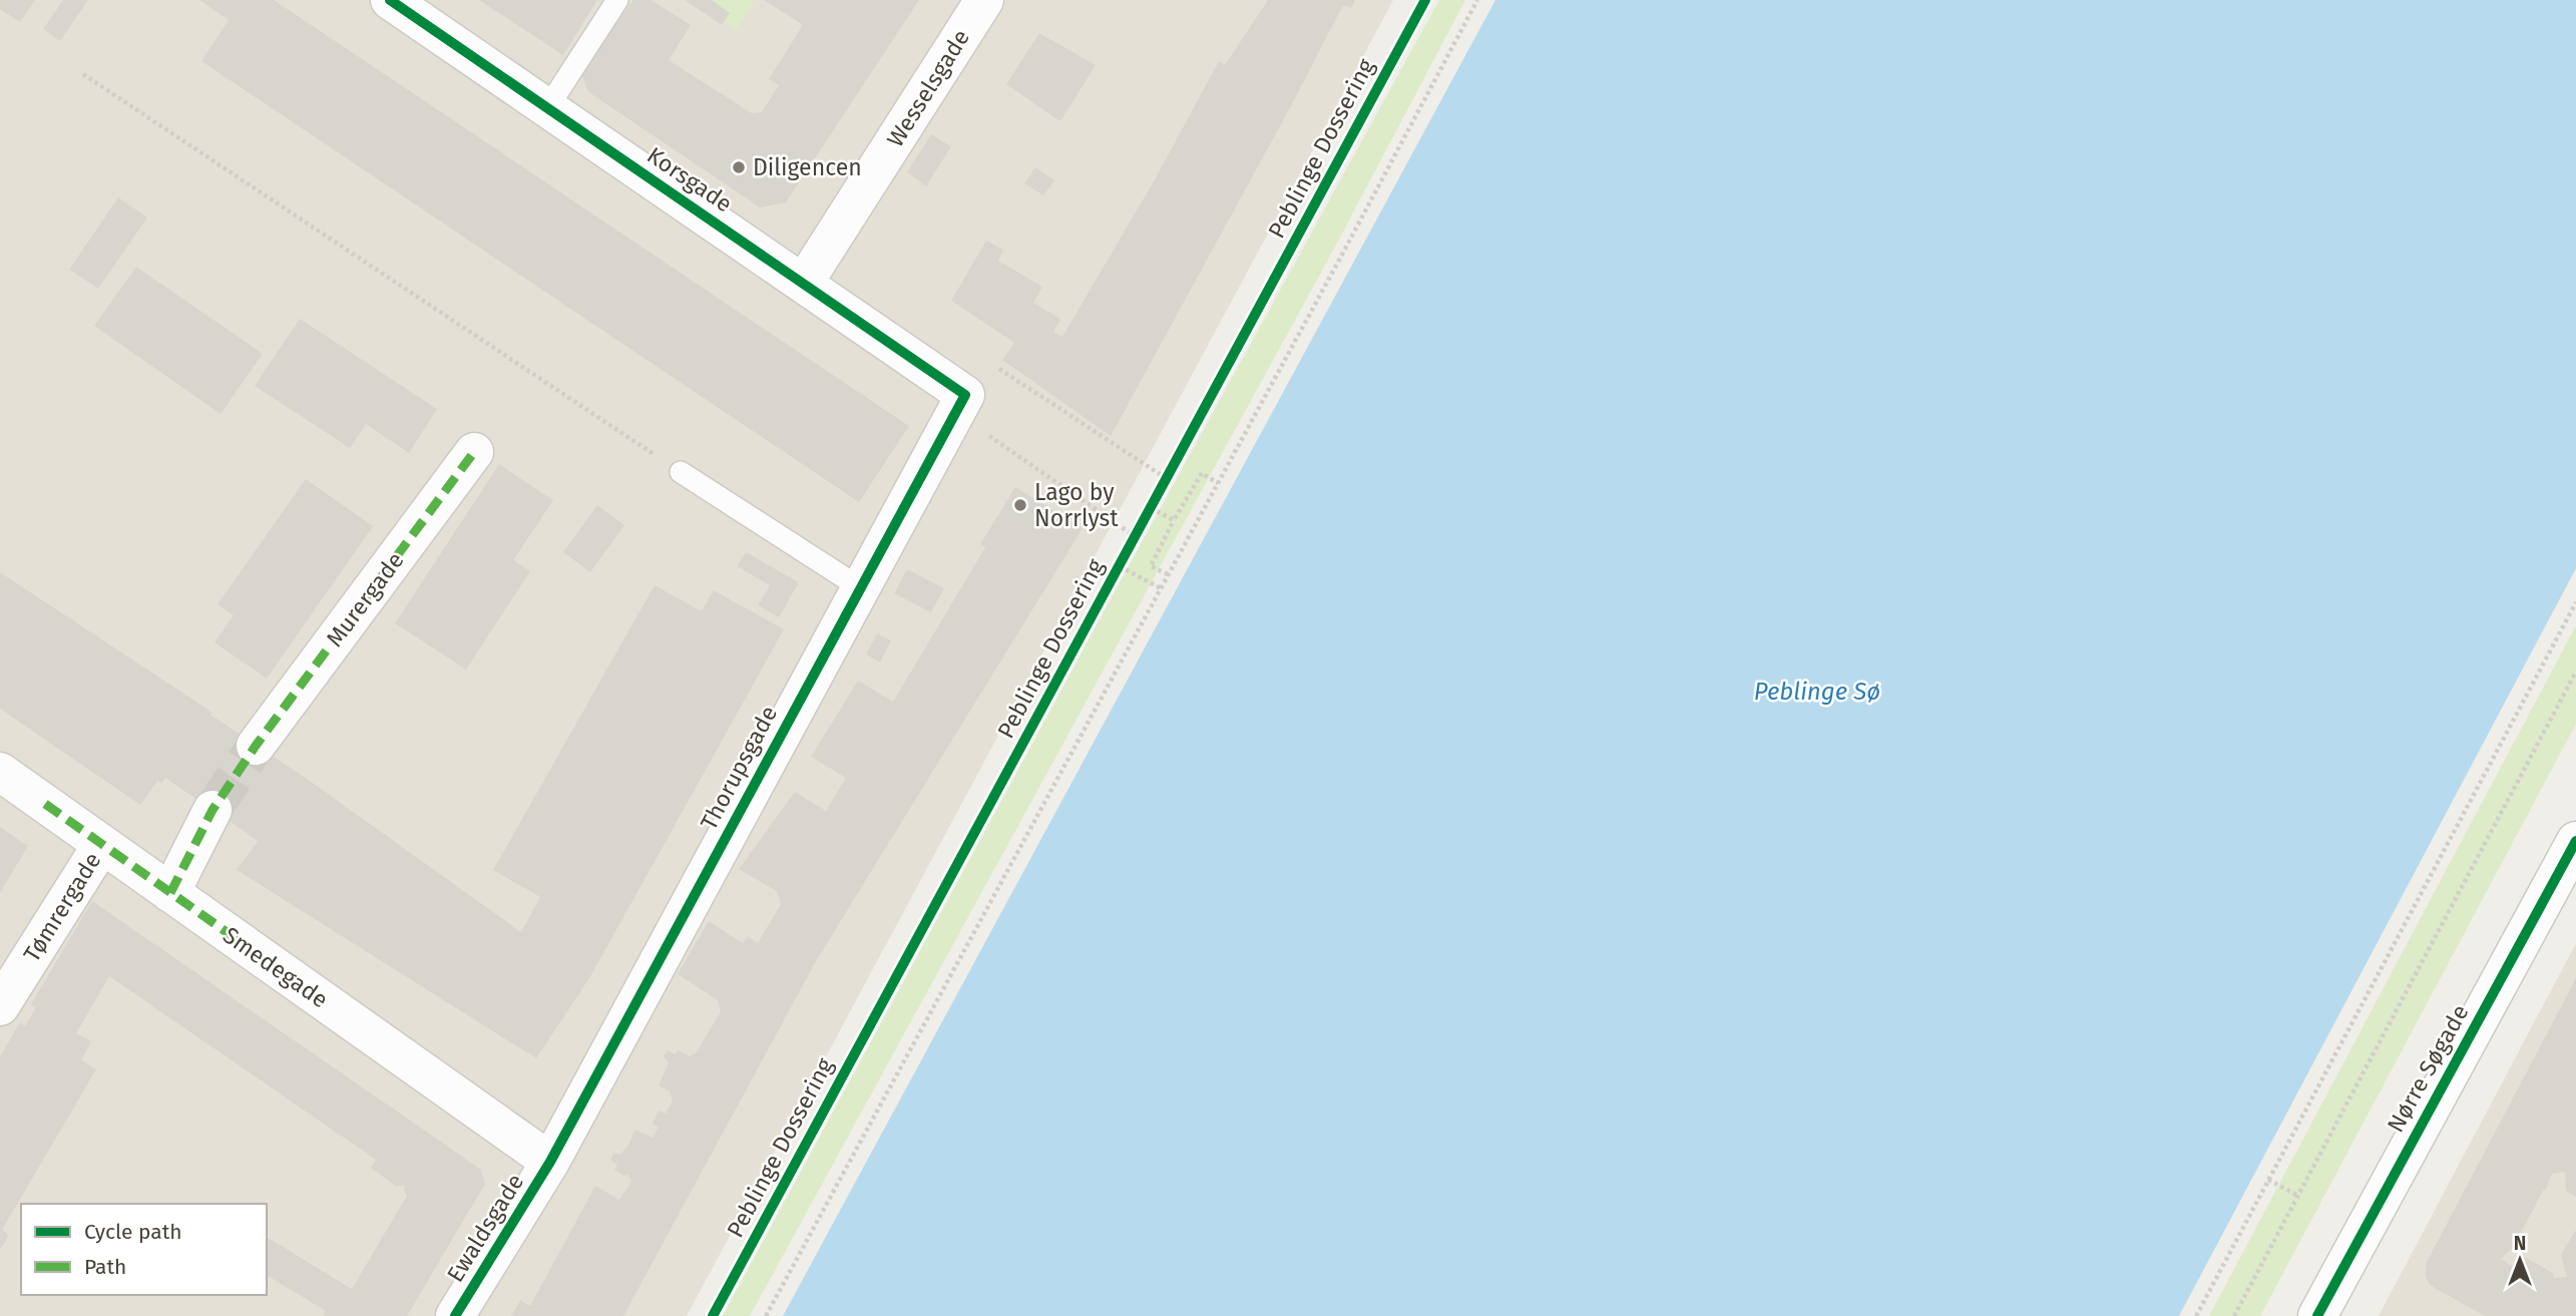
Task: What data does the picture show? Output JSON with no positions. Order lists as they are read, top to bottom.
{
  "streets": {
    "street": [
      "Wesselsgade",
      "Korsgade",
      "Murergade",
      "Thorupsgade",
      "Tømrergade",
      "Smedegade",
      "Nørre Søgade",
      "Ewaldsgade"
    ],
    "cycle path": ["Peblinge Dossering"]
  },
  "crossings": [
    ["Wesselsgade", "Korsgade"],
    ["Korsgade", "Thorupsgade"],
    ["Thorupsgade", "Smedegade"],
    ["Thorupsgade", "Ewaldsgade"],
    ["Tømrergade", "Smedegade"],
    ["Smedegade", "Ewaldsgade"]
  ],
  "water": ["Peblinge Sø"],
  "places": ["Diligencen", "Lago by Norrlyst"],
  "legend": ["Cycle path", "Path"],
  "north": "top"
}
